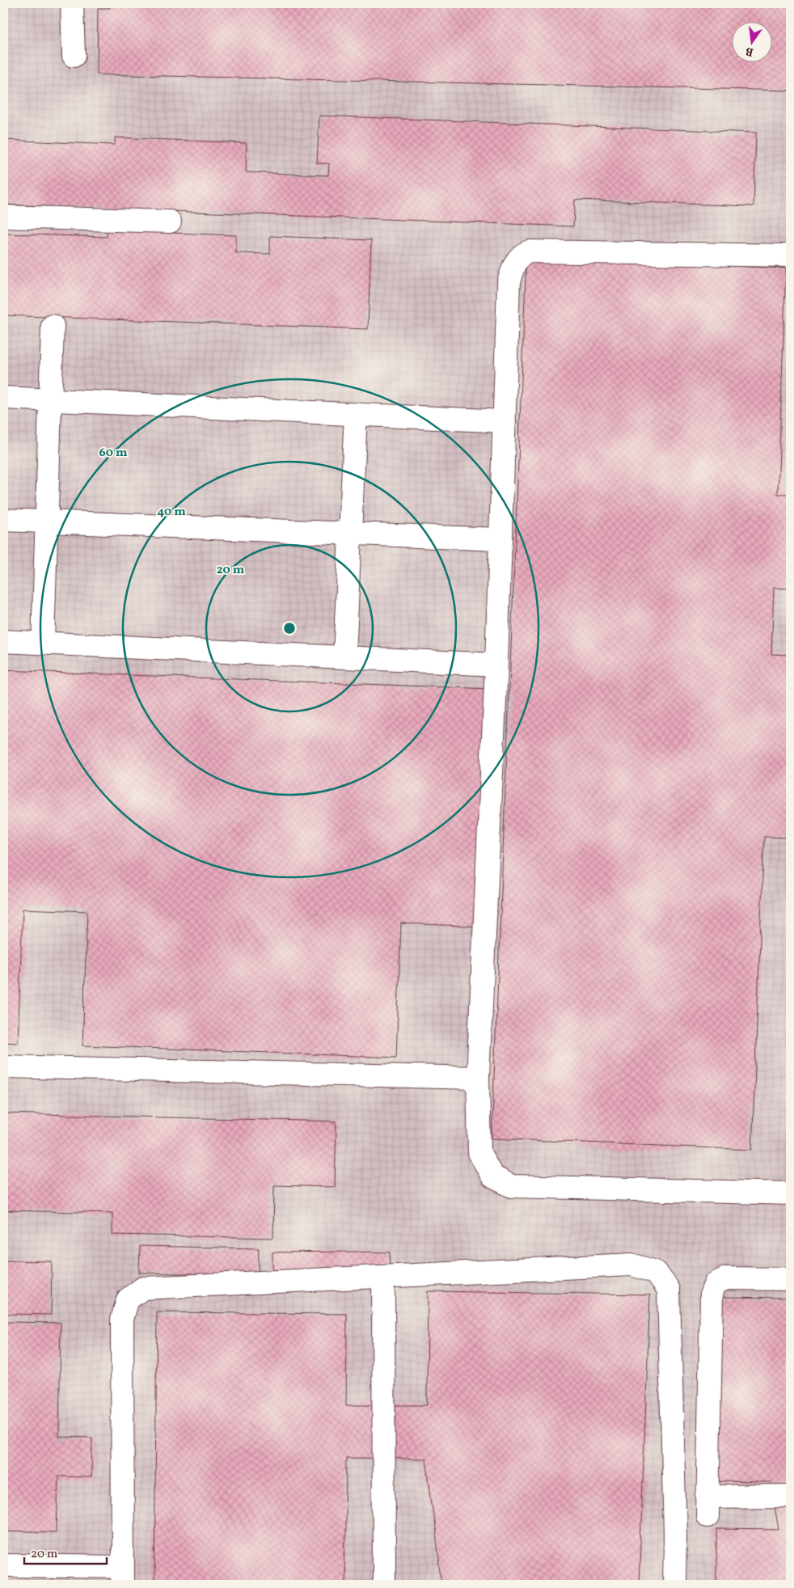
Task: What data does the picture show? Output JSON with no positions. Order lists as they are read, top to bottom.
{
  "scale_bar": "20 m",
  "north": "bottom",
  "rings": ["60 m", "40 m", "20 m"]
}
